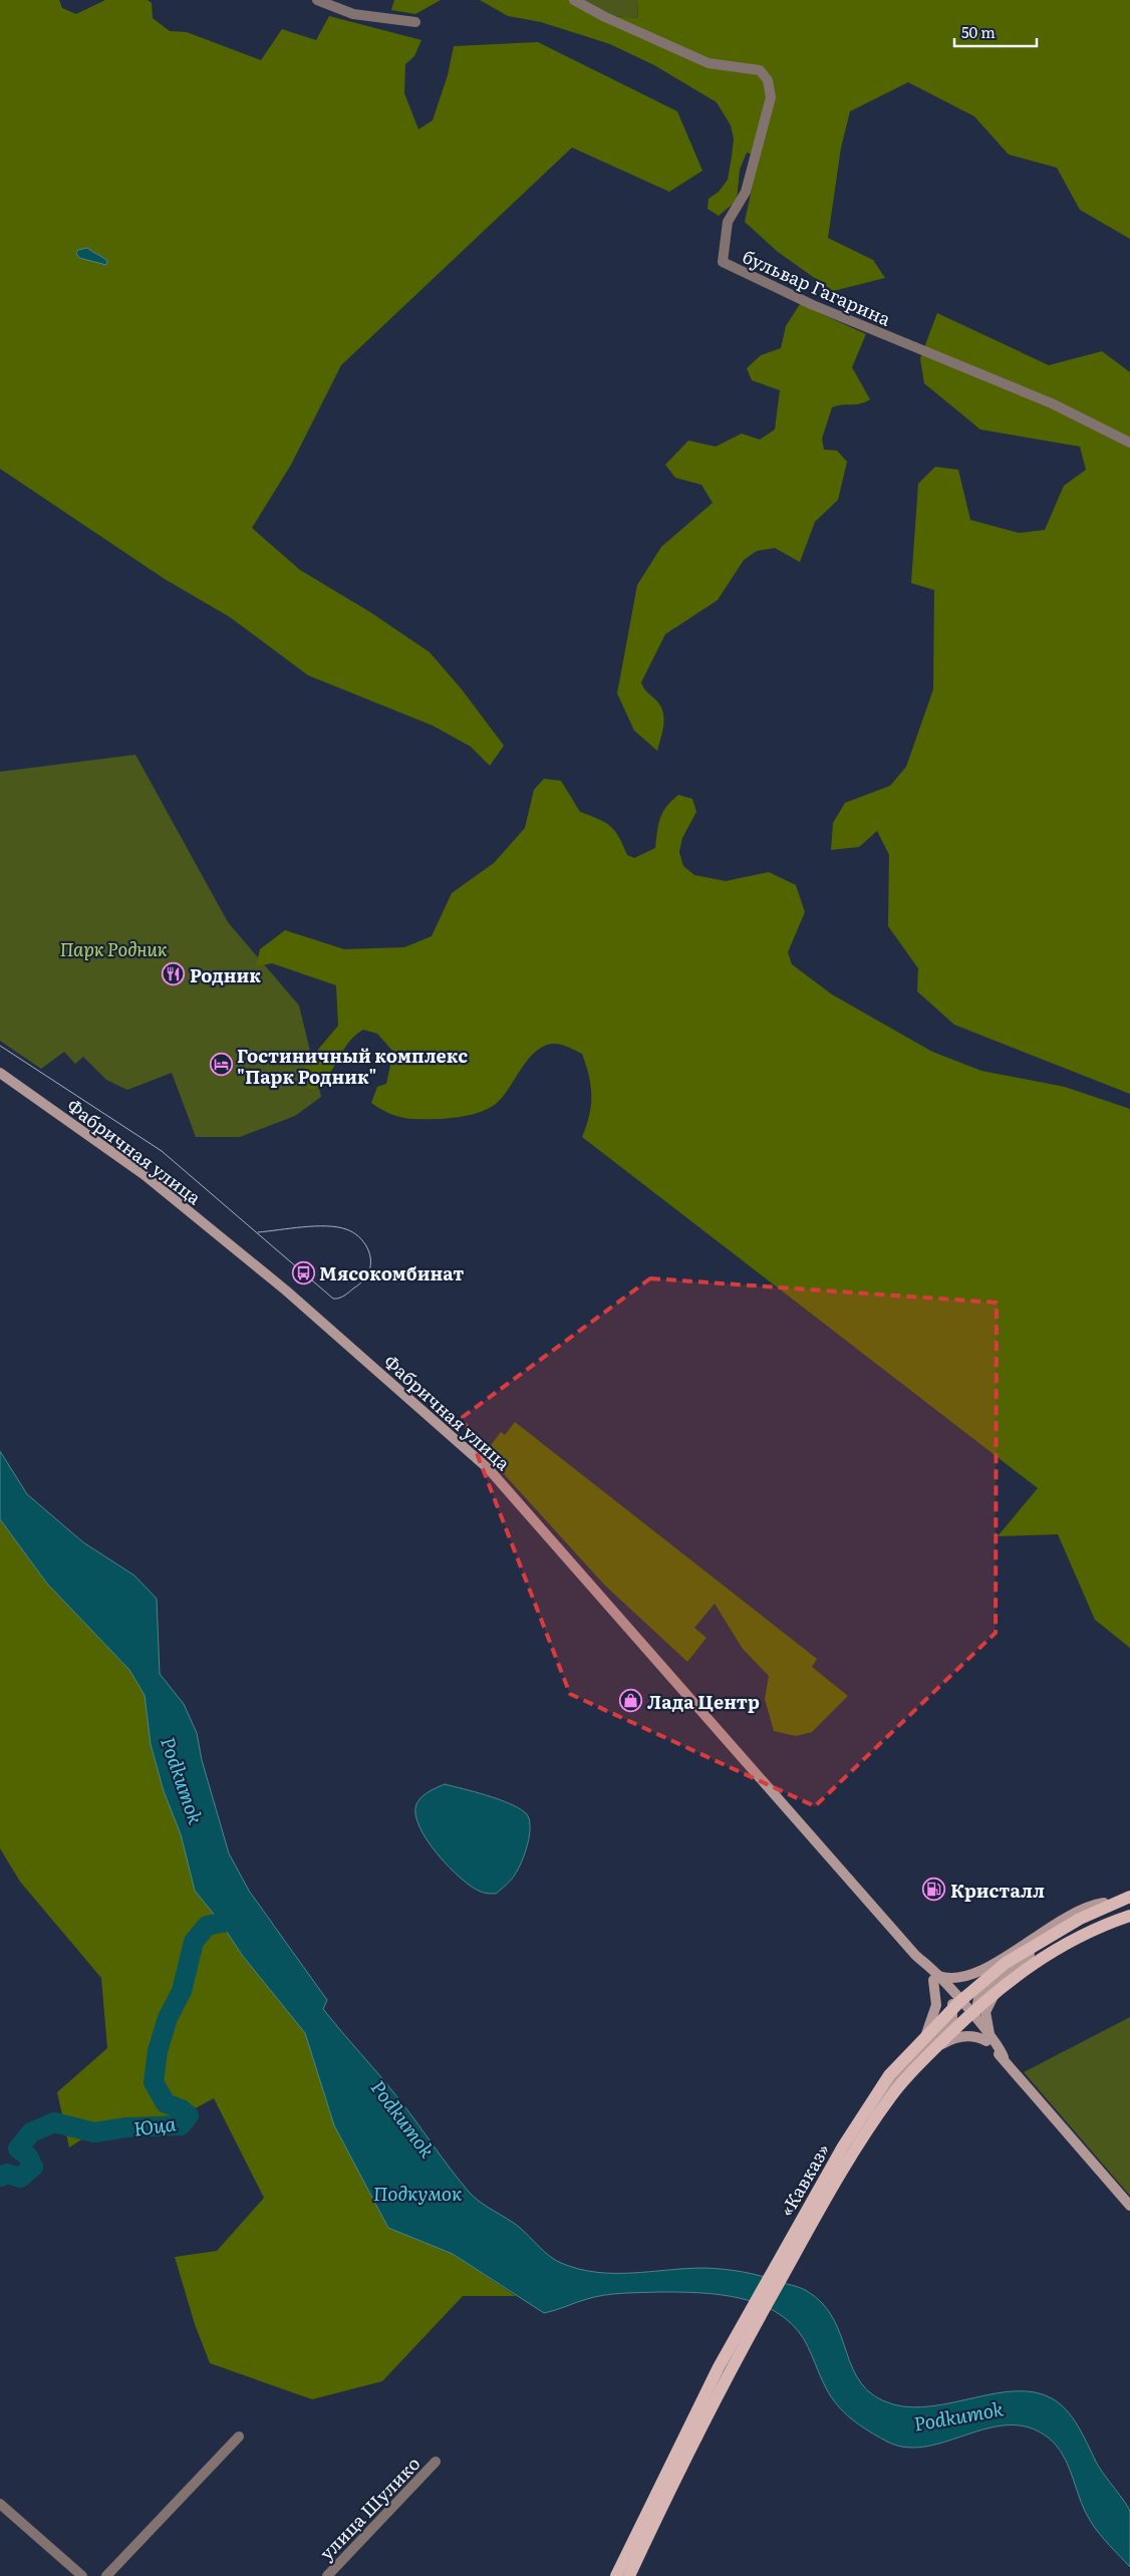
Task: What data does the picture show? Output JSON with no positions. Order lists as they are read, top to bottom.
{
  "streets": {
    "main road": ["Фабричная улица", "«Кавказ»"],
    "street": ["бульвар Гагарина", "улица Шулико"]
  },
  "water": ["Podkumok", "Юца", "Подкумок"],
  "parks": ["Парк Родник"],
  "places": {
    "restaurant": ["Родник"],
    "hotel": ["Гостиничный комплекс \"Парк Родник\""],
    "bus stop": ["Мясокомбинат"],
    "shop": ["Лада Центр"],
    "fuel station": ["Кристалл"]
  },
  "scale_bar": "50 m"
}
